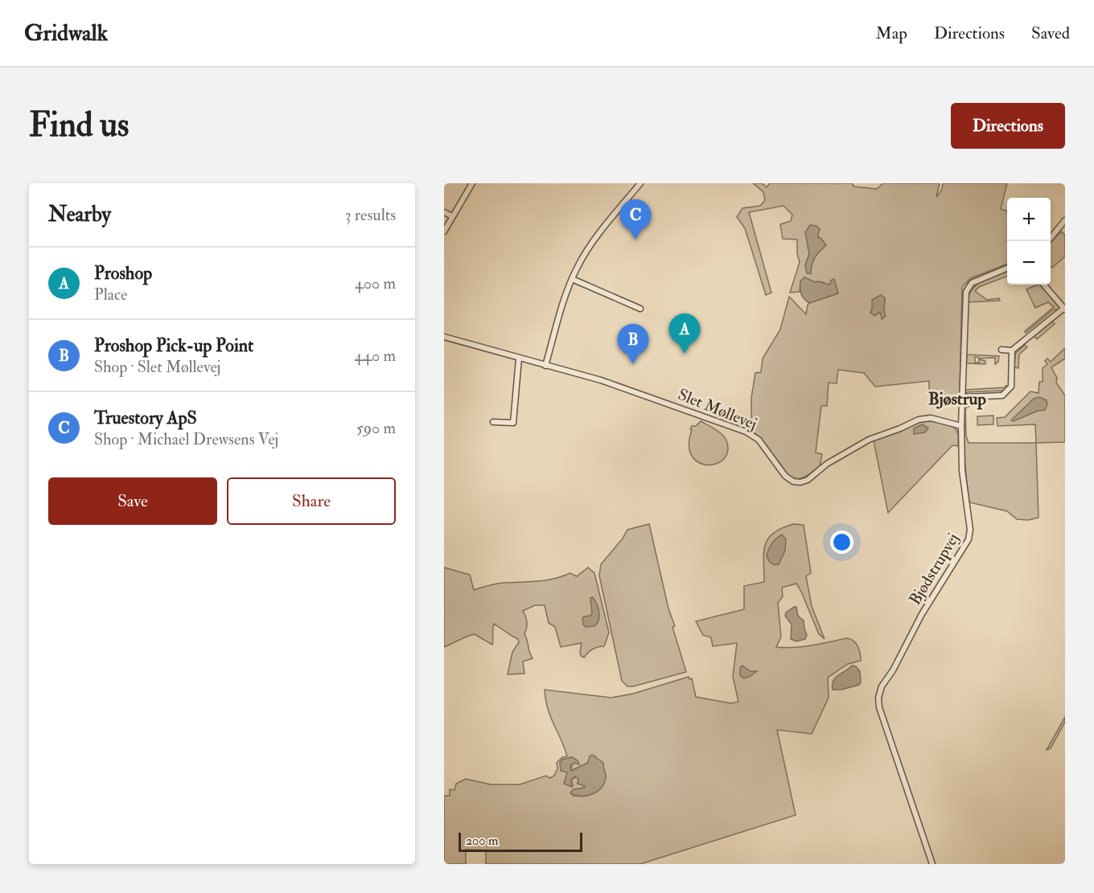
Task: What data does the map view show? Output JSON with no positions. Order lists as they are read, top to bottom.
{
  "streets": {
    "street": ["Slet Møllevej", "Bjødstrupvej"]
  },
  "crossings": [
    ["Slet Møllevej", "Bjødstrupvej"]
  ],
  "districts": ["Bjøstrup"],
  "scale_bar": "200 m",
  "page": {
    "header": "Gridwalk",
    "nav": ["Map", "Directions", "Saved"],
    "buttons": [
      "Directions",
      ["Save", "Share"]
    ],
    "title": "Find us",
    "heading": ["Nearby", "3 results"],
    "map_buttons": ["+", "−"],
    "pins": ["C", "A", "B"],
    "list": [
      {
        "mark": "A",
        "name": "Proshop",
        "note": "Place",
        "value": "400 m"
      },
      {
        "mark": "B",
        "name": "Proshop Pick-up Point",
        "note": "Shop · Slet Møllevej",
        "value": "440 m"
      },
      {
        "mark": "C",
        "name": "Truestory ApS",
        "note": "Shop · Michael Drewsens Vej",
        "value": "590 m"
      }
    ],
    "scale": "200 m"
  }
}
